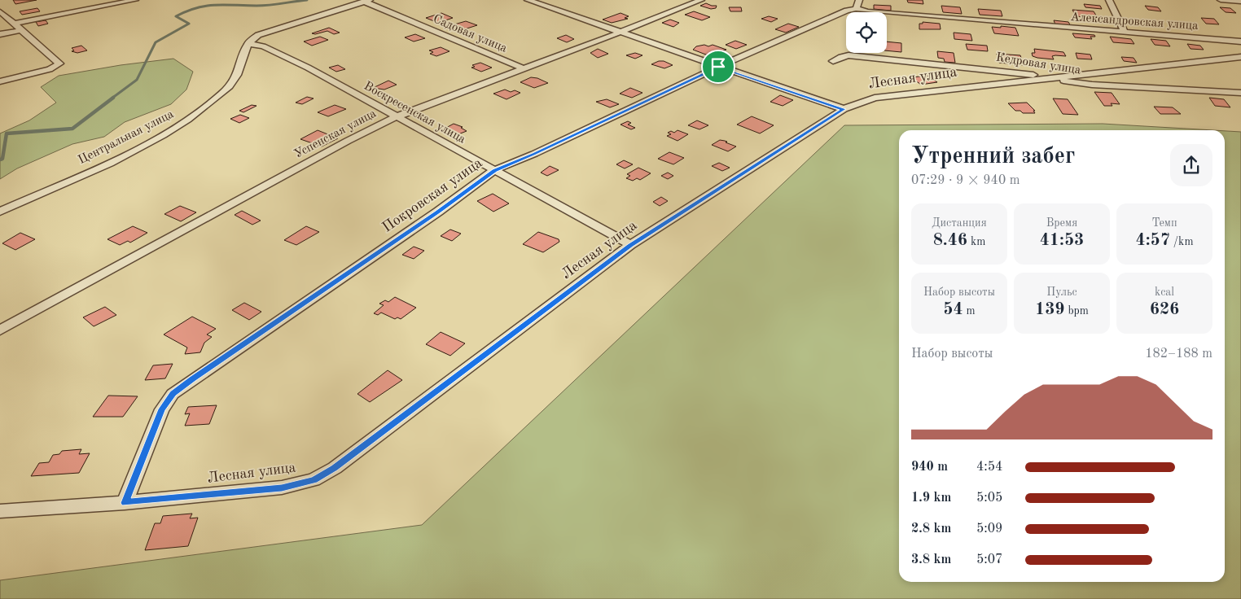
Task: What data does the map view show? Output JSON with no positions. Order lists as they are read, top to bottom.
{
  "streets": {
    "street": [
      "Александровская улица",
      "Садовая улица",
      "Кедровая улица",
      "Лесная улица",
      "Воскресенская улица",
      "Успенская улица",
      "Центральная улица",
      "Покровская улица"
    ]
  },
  "crossings": [
    ["Александровская улица", "Покровская улица"],
    ["Садовая улица", "Успенская улица"],
    ["Кедровая улица", "Лесная улица"],
    ["Лесная улица", "Воскресенская улица"],
    ["Лесная улица", "Покровская улица"],
    ["Воскресенская улица", "Успенская улица"],
    ["Воскресенская улица", "Центральная улица"],
    ["Воскресенская улица", "Покровская улица"]
  ],
  "page": {
    "heading": ["Утренний забег", "07:29 · 9 × 940 m"],
    "stats": [
      ["Дистанция", "8.46 km"],
      ["Время", "41:53"],
      ["Темп", "4:57 /km"],
      ["Набор высоты", "54 m"],
      ["Пульс", "139 bpm"],
      ["kcal", "626"]
    ],
    "chart": ["Набор высоты", "182–188 m"],
    "list": [
      {
        "name": "940 m",
        "note": "4:54"
      },
      {
        "name": "1.9 km",
        "note": "5:05"
      },
      {
        "name": "2.8 km",
        "note": "5:09"
      },
      {
        "name": "3.8 km",
        "note": "5:07"
      }
    ]
  }
}
